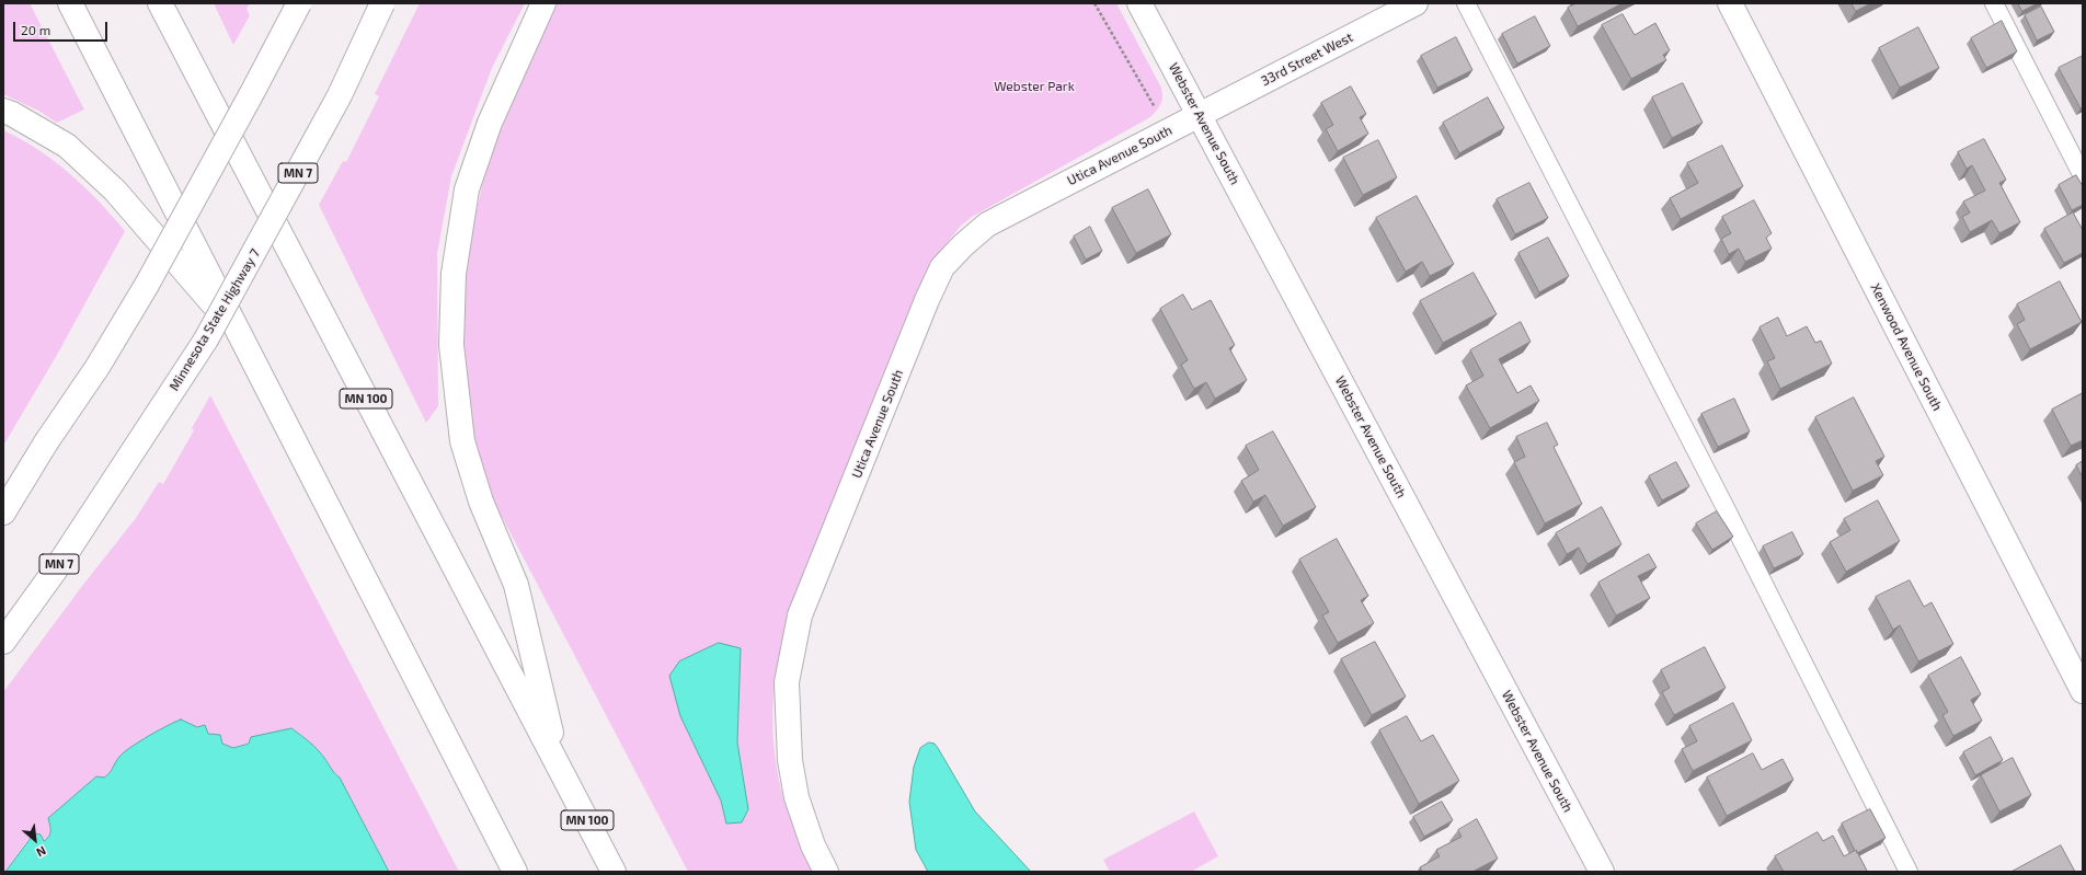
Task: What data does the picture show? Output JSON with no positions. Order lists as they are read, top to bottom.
{
  "streets": {
    "main road": [
      "33rd Street West",
      "Webster Avenue South",
      "Utica Avenue South",
      "MN 7",
      "Minnesota State Highway 7",
      "Xenwood Avenue South",
      "MN 100"
    ]
  },
  "crossings": [
    ["33rd Street West", "Webster Avenue South"],
    ["33rd Street West", "Utica Avenue South"],
    ["Webster Avenue South", "Utica Avenue South"]
  ],
  "parks": ["Webster Park"],
  "scale_bar": "20 m",
  "north": "bottom right"
}
